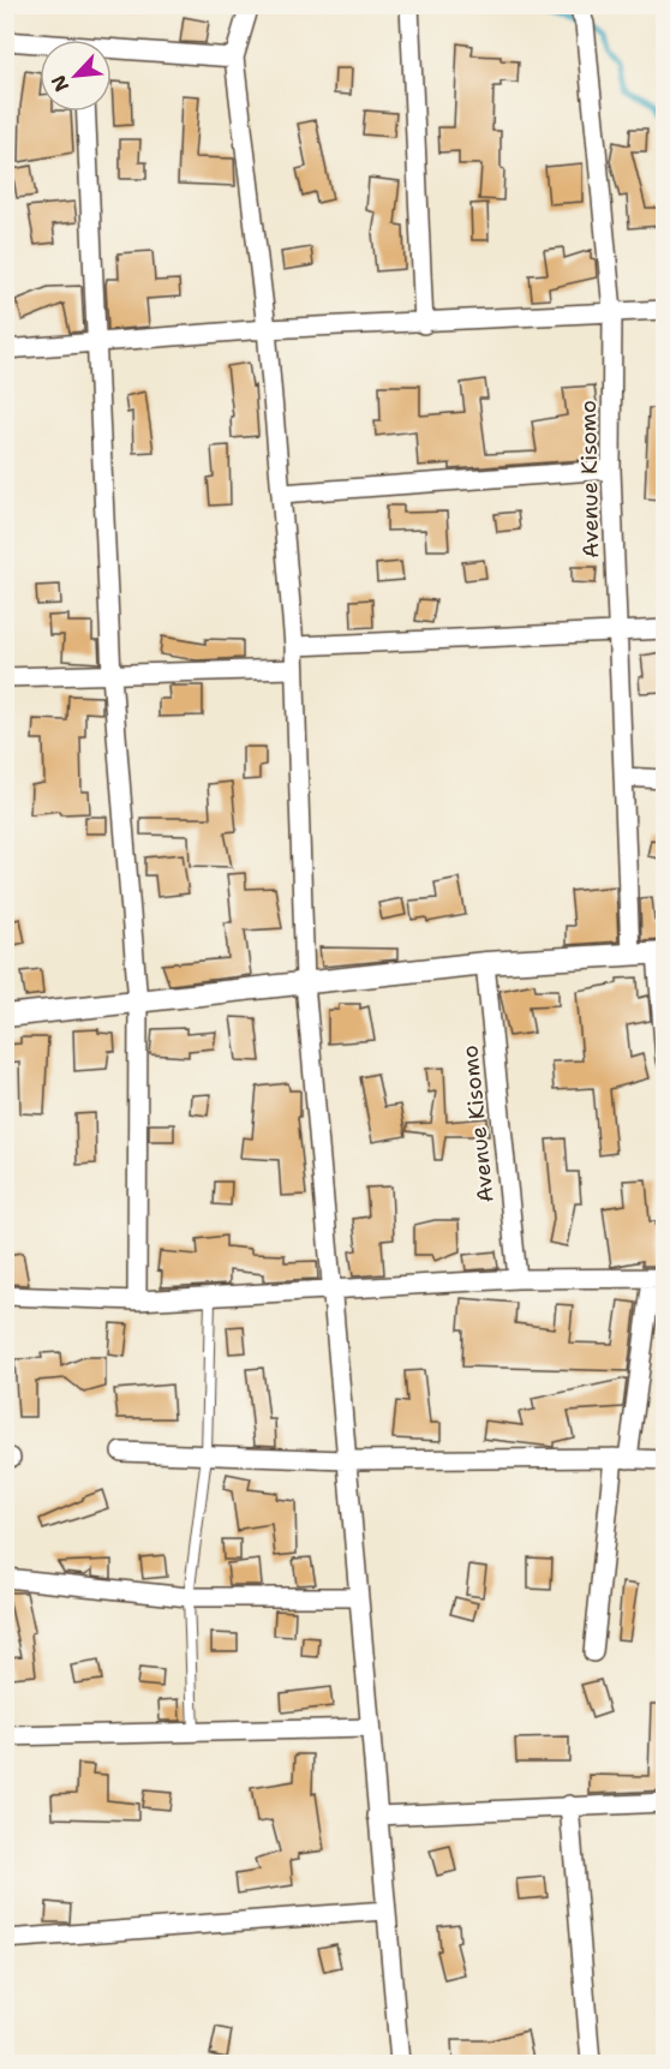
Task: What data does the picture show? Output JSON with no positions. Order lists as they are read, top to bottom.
{
  "streets": {
    "street": ["Avenue Kisomo"]
  },
  "north": "bottom left"
}
